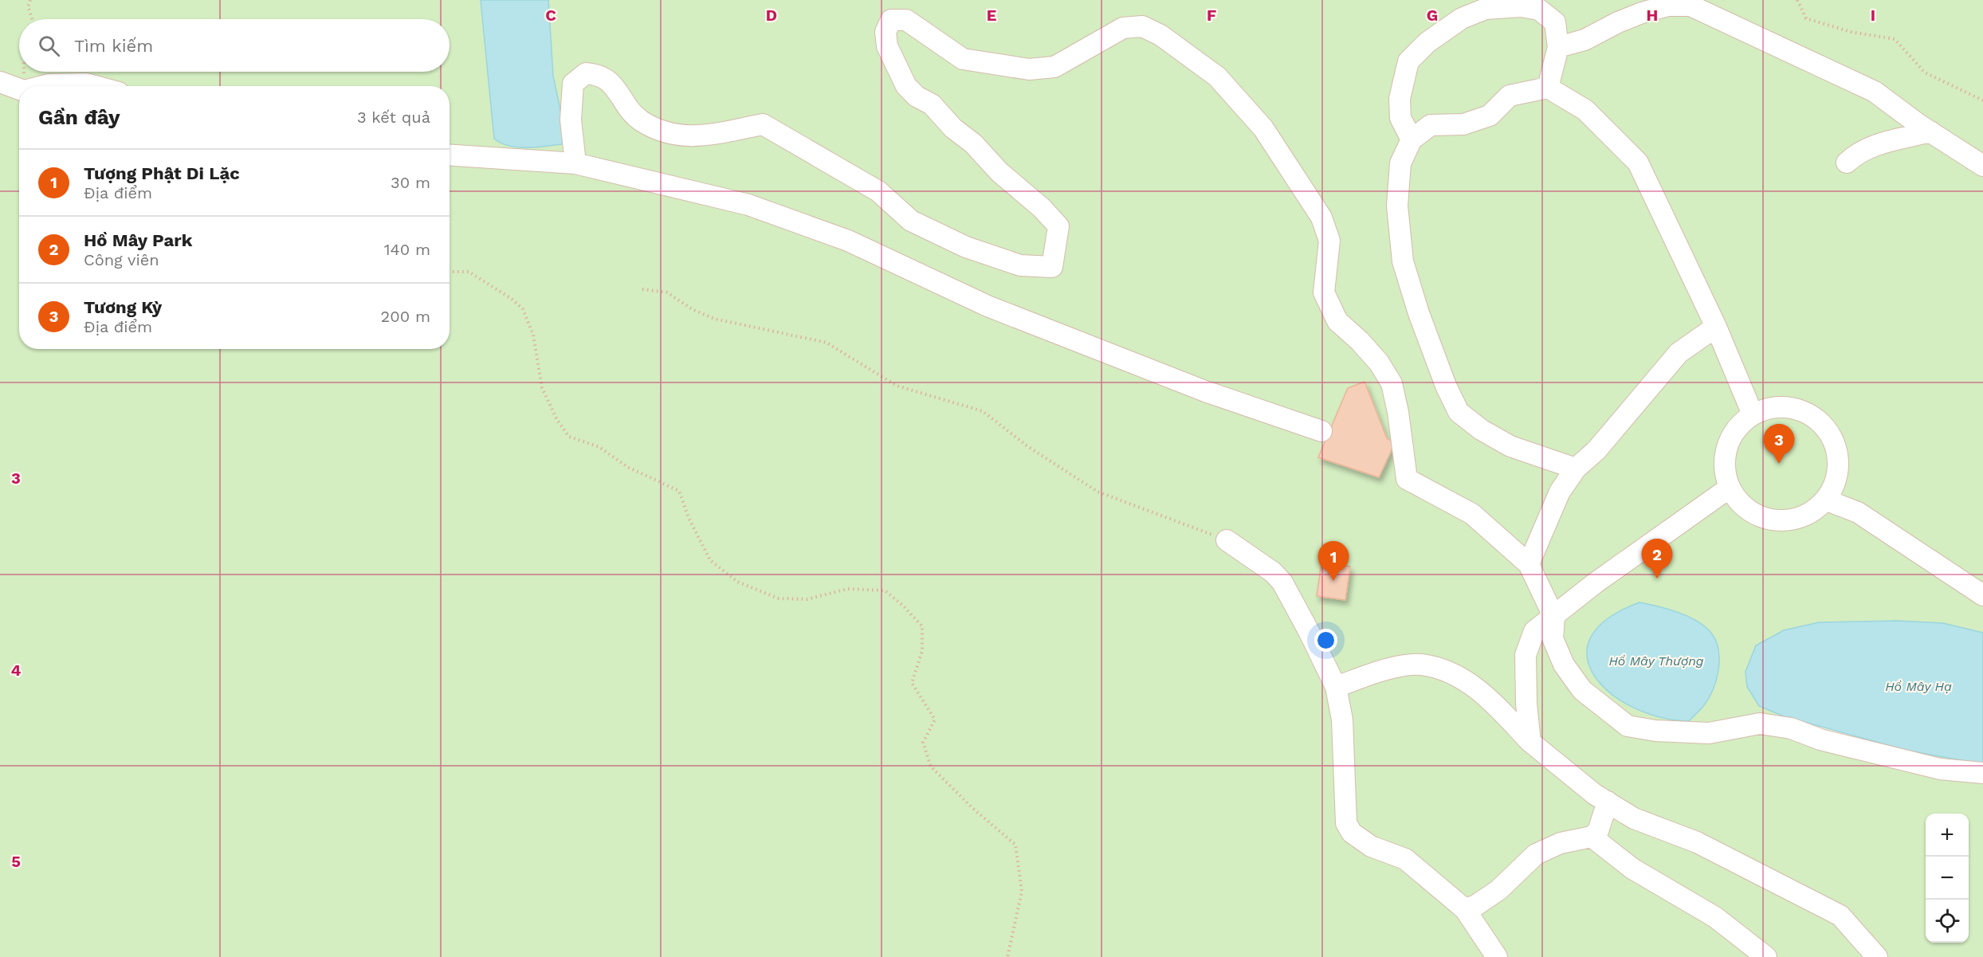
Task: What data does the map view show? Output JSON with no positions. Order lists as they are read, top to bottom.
{
  "water": ["Hồ Mây Thượng", "Hồ Mây Hạ"],
  "page": {
    "search": "Tìm kiếm",
    "heading": ["Gần đây", "3 kết quả"],
    "list": [
      {
        "mark": "1",
        "name": "Tượng Phật Di Lặc",
        "note": "Địa điểm",
        "value": "30 m"
      },
      {
        "mark": "2",
        "name": "Hồ Mây Park",
        "note": "Công viên",
        "value": "140 m"
      },
      {
        "mark": "3",
        "name": "Tương Kỳ",
        "note": "Địa điểm",
        "value": "200 m"
      }
    ],
    "pins": ["3", "2", "1"],
    "map_buttons": ["+", "−"]
  },
  "grid": {
    "columns": [
      "C",
      "D",
      "E",
      "F",
      "G",
      "H",
      "I"
    ],
    "rows": ["3", "4", "5"]
  }
}
